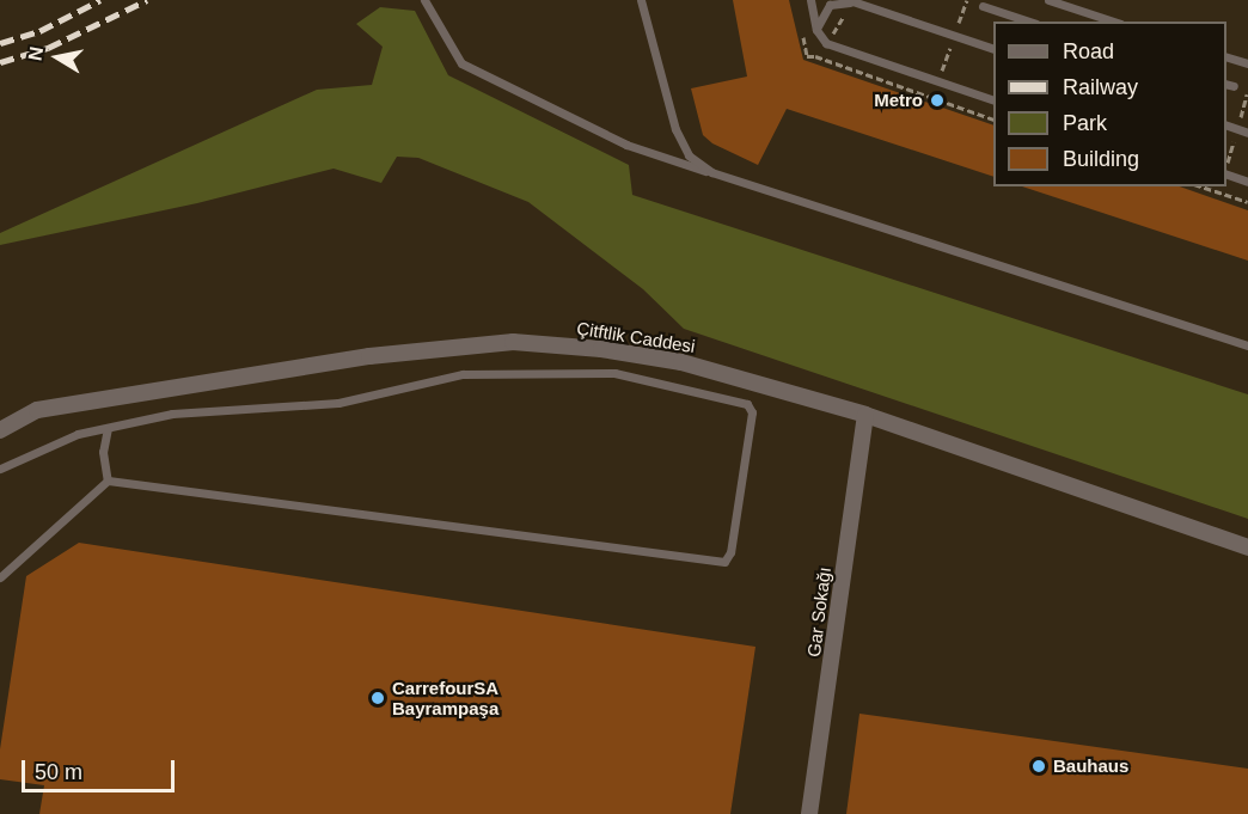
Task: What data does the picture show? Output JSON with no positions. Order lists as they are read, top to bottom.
{
  "streets": {
    "street": ["Çitftlik Caddesi", "Gar Sokağı"]
  },
  "crossings": [
    ["Çitftlik Caddesi", "Gar Sokağı"]
  ],
  "places": ["Metro", "CarrefourSA Bayrampaşa", "Bauhaus"],
  "legend": [
    "Road",
    "Railway",
    "Park",
    "Building"
  ],
  "scale_bar": "50 m",
  "north": "left"
}
